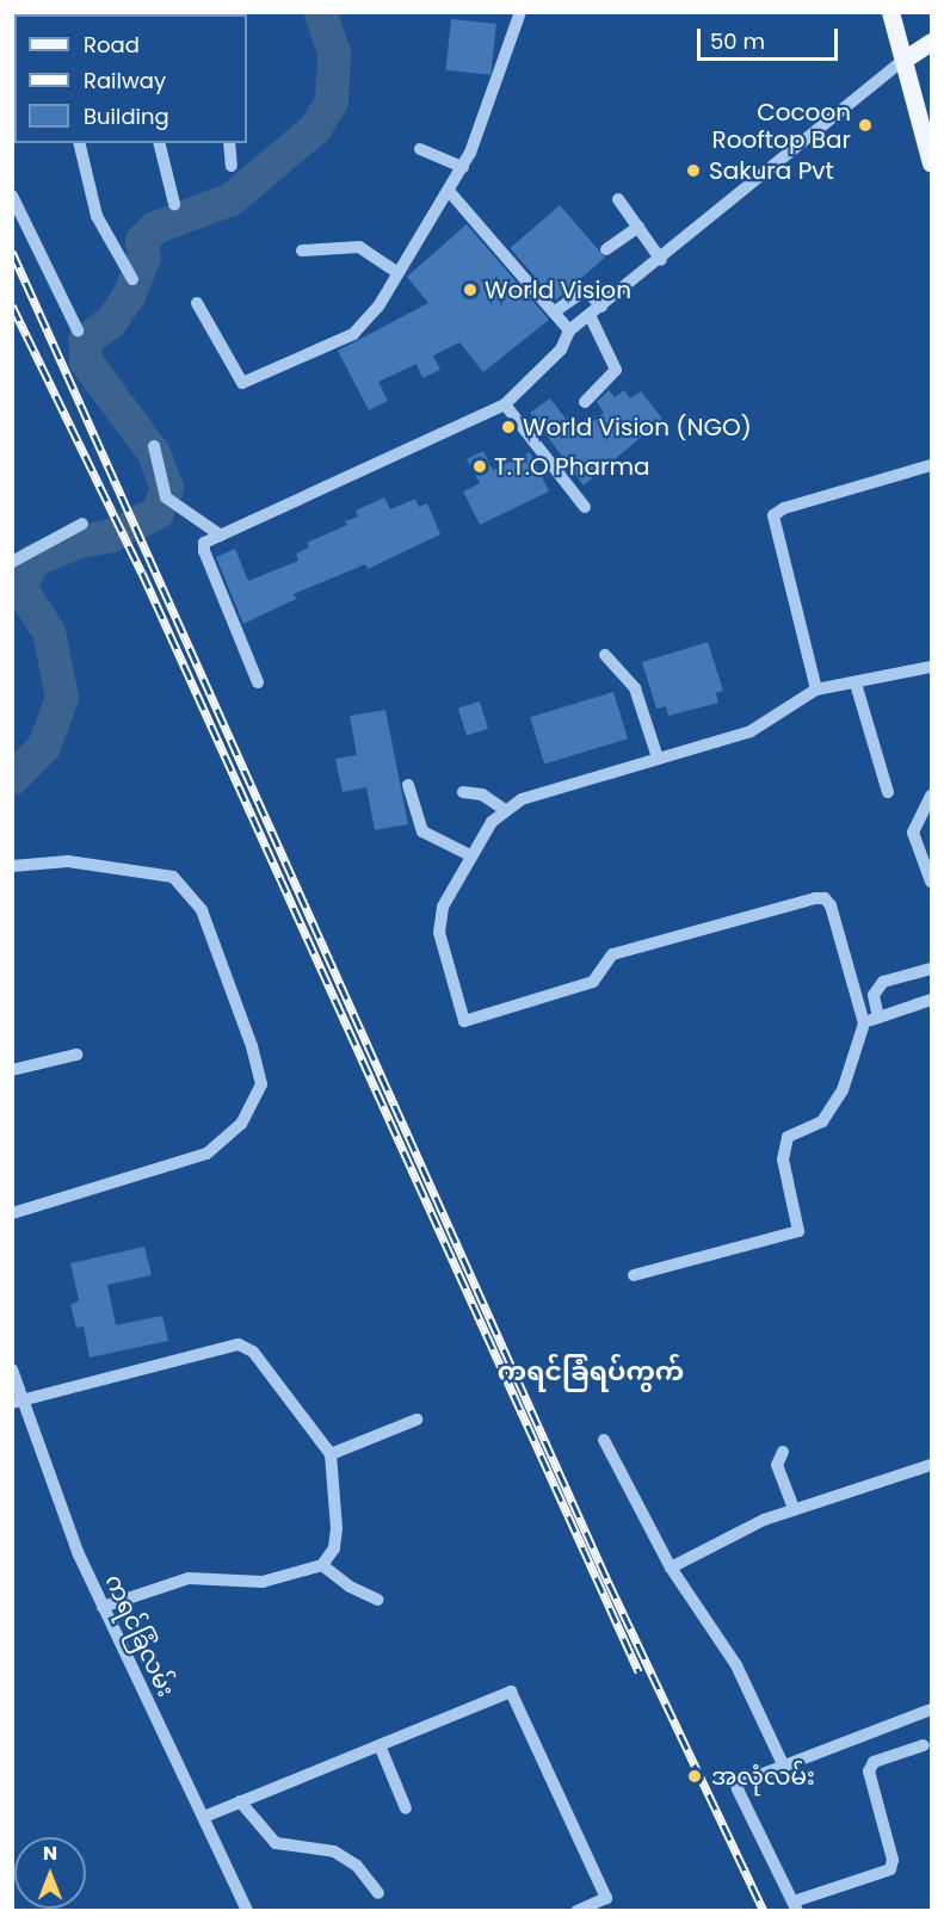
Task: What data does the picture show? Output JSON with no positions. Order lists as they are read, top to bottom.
{
  "streets": {
    "street": ["ကရင်ခြံလမ်း"]
  },
  "districts": ["ကရင်ခြံရပ်ကွက်"],
  "places": [
    "Cocoon Rooftop Bar",
    "Sakura Pvt",
    "World Vision",
    "World Vision (NGO)",
    "T.T.O Pharma",
    "အလုံလမ်း"
  ],
  "legend": ["Road", "Railway", "Building"],
  "scale_bar": "50 m",
  "north": "top"
}
